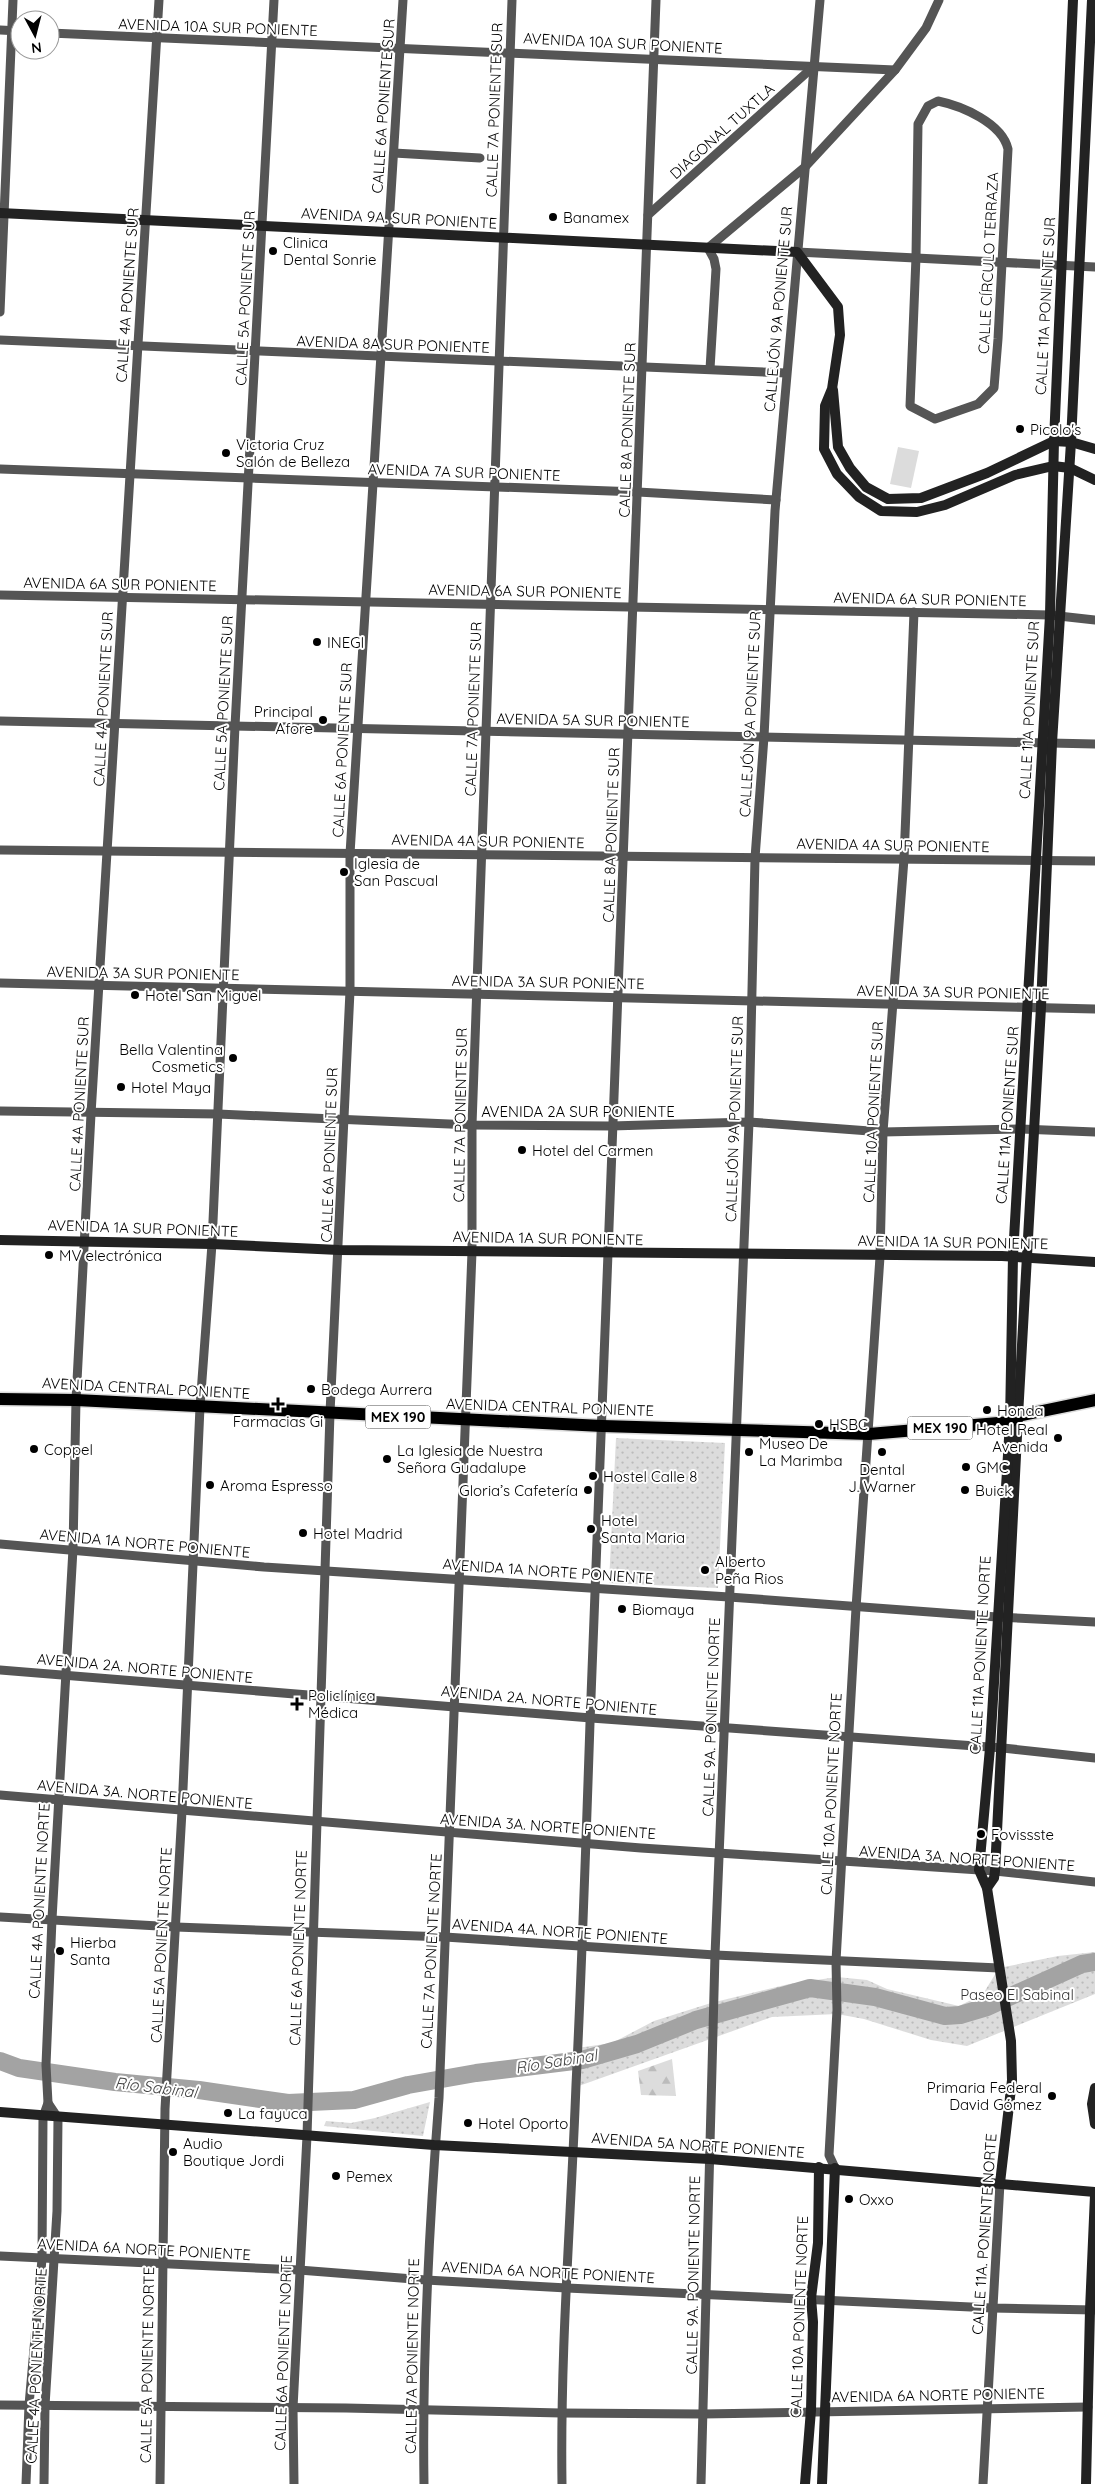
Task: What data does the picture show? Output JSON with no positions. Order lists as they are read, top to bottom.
{
  "streets": {
    "main road": [
      "AVENIDA 9A. SUR PONIENTE",
      "CALLE 11A PONIENTE SUR",
      "AVENIDA 1A SUR PONIENTE",
      "AVENIDA CENTRAL PONIENTE",
      "MEX 190",
      "CALLE 11A PONIENTE NORTE",
      "CALLE 10A PONIENTE NORTE",
      "AVENIDA 5A NORTE PONIENTE",
      "CALLE 11A. PONIENTE NORTE"
    ],
    "street": [
      "AVENIDA 10A SUR PONIENTE",
      "CALLE 6A PONIENTE SUR",
      "CALLE 7A PONIENTE SUR",
      "DIAGONAL TUXTLA",
      "CALLE CÍRCULO TERRAZA",
      "CALLE 4A PONIENTE SUR",
      "CALLE 5A PONIENTE SUR",
      "CALLEJÓN 9A PONIENTE SUR",
      "AVENIDA 8A SUR PONIENTE",
      "CALLE 8A PONIENTE SUR",
      "AVENIDA 7A SUR PONIENTE",
      "AVENIDA 6A SUR PONIENTE",
      "AVENIDA 5A SUR PONIENTE",
      "AVENIDA 4A SUR PONIENTE",
      "AVENIDA 3A SUR PONIENTE",
      "AVENIDA 2A SUR PONIENTE",
      "CALLE 10A PONIENTE SUR",
      "AVENIDA 1A NORTE PONIENTE",
      "AVENIDA 2A. NORTE PONIENTE",
      "CALLE 9A. PONIENTE NORTE",
      "AVENIDA 3A. NORTE PONIENTE",
      "CALLE 4A PONIENTE NORTE",
      "AVENIDA 4A. NORTE PONIENTE",
      "CALLE 5A PONIENTE NORTE",
      "CALLE 6A PONIENTE NORTE",
      "CALLE 7A PONIENTE NORTE",
      "AVENIDA 6A NORTE PONIENTE"
    ]
  },
  "crossings": [
    ["AVENIDA 10A SUR PONIENTE", "CALLE 6A PONIENTE SUR"],
    ["AVENIDA 10A SUR PONIENTE", "CALLE 7A PONIENTE SUR"],
    ["AVENIDA 10A SUR PONIENTE", "DIAGONAL TUXTLA"],
    ["AVENIDA 10A SUR PONIENTE", "CALLE 4A PONIENTE SUR"],
    ["AVENIDA 10A SUR PONIENTE", "CALLE 5A PONIENTE SUR"],
    ["AVENIDA 10A SUR PONIENTE", "CALLEJÓN 9A PONIENTE SUR"],
    ["AVENIDA 10A SUR PONIENTE", "CALLE 8A PONIENTE SUR"],
    ["CALLE 6A PONIENTE SUR", "AVENIDA 9A. SUR PONIENTE"],
    ["CALLE 6A PONIENTE SUR", "AVENIDA 8A SUR PONIENTE"],
    ["CALLE 6A PONIENTE SUR", "AVENIDA 7A SUR PONIENTE"],
    ["CALLE 6A PONIENTE SUR", "AVENIDA 6A SUR PONIENTE"],
    ["CALLE 6A PONIENTE SUR", "AVENIDA 5A SUR PONIENTE"],
    ["CALLE 6A PONIENTE SUR", "AVENIDA 4A SUR PONIENTE"],
    ["CALLE 6A PONIENTE SUR", "AVENIDA 3A SUR PONIENTE"],
    ["CALLE 6A PONIENTE SUR", "AVENIDA 2A SUR PONIENTE"],
    ["CALLE 6A PONIENTE SUR", "AVENIDA 1A SUR PONIENTE"],
    ["CALLE 6A PONIENTE SUR", "AVENIDA CENTRAL PONIENTE"],
    ["CALLE 6A PONIENTE SUR", "CALLE 6A PONIENTE NORTE"],
    ["CALLE 7A PONIENTE SUR", "AVENIDA 9A. SUR PONIENTE"],
    ["CALLE 7A PONIENTE SUR", "AVENIDA 8A SUR PONIENTE"],
    ["CALLE 7A PONIENTE SUR", "AVENIDA 7A SUR PONIENTE"],
    ["CALLE 7A PONIENTE SUR", "AVENIDA 6A SUR PONIENTE"],
    ["CALLE 7A PONIENTE SUR", "AVENIDA 5A SUR PONIENTE"],
    ["CALLE 7A PONIENTE SUR", "AVENIDA 4A SUR PONIENTE"],
    ["CALLE 7A PONIENTE SUR", "AVENIDA 3A SUR PONIENTE"],
    ["CALLE 7A PONIENTE SUR", "AVENIDA 2A SUR PONIENTE"],
    ["CALLE 7A PONIENTE SUR", "AVENIDA 1A SUR PONIENTE"],
    ["CALLE 7A PONIENTE SUR", "AVENIDA CENTRAL PONIENTE"],
    ["CALLE 7A PONIENTE SUR", "CALLE 7A PONIENTE NORTE"],
    ["DIAGONAL TUXTLA", "CALLEJÓN 9A PONIENTE SUR"],
    ["DIAGONAL TUXTLA", "CALLE 8A PONIENTE SUR"],
    ["AVENIDA 9A. SUR PONIENTE", "CALLE 4A PONIENTE SUR"],
    ["AVENIDA 9A. SUR PONIENTE", "CALLE 5A PONIENTE SUR"],
    ["AVENIDA 9A. SUR PONIENTE", "CALLEJÓN 9A PONIENTE SUR"],
    ["AVENIDA 9A. SUR PONIENTE", "CALLE 8A PONIENTE SUR"],
    ["CALLE 4A PONIENTE SUR", "AVENIDA 8A SUR PONIENTE"],
    ["CALLE 4A PONIENTE SUR", "AVENIDA 7A SUR PONIENTE"],
    ["CALLE 4A PONIENTE SUR", "AVENIDA 6A SUR PONIENTE"],
    ["CALLE 4A PONIENTE SUR", "AVENIDA 5A SUR PONIENTE"],
    ["CALLE 4A PONIENTE SUR", "AVENIDA 4A SUR PONIENTE"],
    ["CALLE 4A PONIENTE SUR", "AVENIDA 3A SUR PONIENTE"],
    ["CALLE 4A PONIENTE SUR", "AVENIDA 2A SUR PONIENTE"],
    ["CALLE 4A PONIENTE SUR", "AVENIDA 1A SUR PONIENTE"],
    ["CALLE 4A PONIENTE SUR", "AVENIDA CENTRAL PONIENTE"],
    ["CALLE 4A PONIENTE SUR", "CALLE 4A PONIENTE NORTE"],
    ["CALLE 5A PONIENTE SUR", "AVENIDA 8A SUR PONIENTE"],
    ["CALLE 5A PONIENTE SUR", "AVENIDA 7A SUR PONIENTE"],
    ["CALLE 5A PONIENTE SUR", "AVENIDA 6A SUR PONIENTE"],
    ["CALLE 5A PONIENTE SUR", "AVENIDA 5A SUR PONIENTE"],
    ["CALLE 5A PONIENTE SUR", "AVENIDA 4A SUR PONIENTE"],
    ["CALLE 5A PONIENTE SUR", "AVENIDA 3A SUR PONIENTE"],
    ["CALLE 5A PONIENTE SUR", "AVENIDA 2A SUR PONIENTE"],
    ["CALLE 5A PONIENTE SUR", "AVENIDA 1A SUR PONIENTE"],
    ["CALLE 5A PONIENTE SUR", "AVENIDA CENTRAL PONIENTE"],
    ["CALLE 5A PONIENTE SUR", "CALLE 5A PONIENTE NORTE"],
    ["CALLE 11A PONIENTE SUR", "AVENIDA 6A SUR PONIENTE"],
    ["CALLE 11A PONIENTE SUR", "AVENIDA 5A SUR PONIENTE"],
    ["CALLE 11A PONIENTE SUR", "AVENIDA 4A SUR PONIENTE"],
    ["CALLE 11A PONIENTE SUR", "AVENIDA 3A SUR PONIENTE"],
    ["CALLE 11A PONIENTE SUR", "AVENIDA 2A SUR PONIENTE"],
    ["CALLE 11A PONIENTE SUR", "AVENIDA 1A SUR PONIENTE"],
    ["CALLE 11A PONIENTE SUR", "AVENIDA CENTRAL PONIENTE"],
    ["CALLE 11A PONIENTE SUR", "CALLE 11A PONIENTE NORTE"],
    ["CALLEJÓN 9A PONIENTE SUR", "AVENIDA 8A SUR PONIENTE"],
    ["CALLEJÓN 9A PONIENTE SUR", "AVENIDA 7A SUR PONIENTE"],
    ["CALLEJÓN 9A PONIENTE SUR", "AVENIDA 6A SUR PONIENTE"],
    ["CALLEJÓN 9A PONIENTE SUR", "AVENIDA 5A SUR PONIENTE"],
    ["CALLEJÓN 9A PONIENTE SUR", "AVENIDA 4A SUR PONIENTE"],
    ["CALLEJÓN 9A PONIENTE SUR", "AVENIDA 3A SUR PONIENTE"],
    ["CALLEJÓN 9A PONIENTE SUR", "AVENIDA 2A SUR PONIENTE"],
    ["CALLEJÓN 9A PONIENTE SUR", "AVENIDA 1A SUR PONIENTE"],
    ["CALLEJÓN 9A PONIENTE SUR", "AVENIDA CENTRAL PONIENTE"],
    ["CALLEJÓN 9A PONIENTE SUR", "CALLE 9A. PONIENTE NORTE"],
    ["AVENIDA 8A SUR PONIENTE", "CALLE 8A PONIENTE SUR"],
    ["CALLE 8A PONIENTE SUR", "AVENIDA 7A SUR PONIENTE"],
    ["CALLE 8A PONIENTE SUR", "AVENIDA 6A SUR PONIENTE"],
    ["CALLE 8A PONIENTE SUR", "AVENIDA 5A SUR PONIENTE"],
    ["CALLE 8A PONIENTE SUR", "AVENIDA 4A SUR PONIENTE"],
    ["CALLE 8A PONIENTE SUR", "AVENIDA 3A SUR PONIENTE"],
    ["CALLE 8A PONIENTE SUR", "AVENIDA 2A SUR PONIENTE"],
    ["CALLE 8A PONIENTE SUR", "AVENIDA 1A SUR PONIENTE"],
    ["CALLE 8A PONIENTE SUR", "AVENIDA CENTRAL PONIENTE"],
    ["CALLE 8A PONIENTE SUR", "AVENIDA 1A NORTE PONIENTE"],
    ["CALLE 8A PONIENTE SUR", "AVENIDA 2A. NORTE PONIENTE"],
    ["CALLE 8A PONIENTE SUR", "AVENIDA 3A. NORTE PONIENTE"],
    ["CALLE 8A PONIENTE SUR", "AVENIDA 4A. NORTE PONIENTE"],
    ["CALLE 8A PONIENTE SUR", "AVENIDA 5A NORTE PONIENTE"],
    ["CALLE 8A PONIENTE SUR", "AVENIDA 6A NORTE PONIENTE"],
    ["AVENIDA 6A SUR PONIENTE", "CALLE 10A PONIENTE SUR"],
    ["AVENIDA 5A SUR PONIENTE", "CALLE 10A PONIENTE SUR"],
    ["AVENIDA 4A SUR PONIENTE", "CALLE 10A PONIENTE SUR"],
    ["AVENIDA 3A SUR PONIENTE", "CALLE 10A PONIENTE SUR"],
    ["AVENIDA 2A SUR PONIENTE", "CALLE 10A PONIENTE SUR"],
    ["CALLE 10A PONIENTE SUR", "AVENIDA 1A SUR PONIENTE"],
    ["CALLE 10A PONIENTE SUR", "AVENIDA CENTRAL PONIENTE"],
    ["CALLE 10A PONIENTE SUR", "CALLE 10A PONIENTE NORTE"],
    ["AVENIDA CENTRAL PONIENTE", "CALLE 11A PONIENTE NORTE"],
    ["AVENIDA CENTRAL PONIENTE", "CALLE 9A. PONIENTE NORTE"],
    ["AVENIDA CENTRAL PONIENTE", "CALLE 10A PONIENTE NORTE"],
    ["AVENIDA CENTRAL PONIENTE", "CALLE 4A PONIENTE NORTE"],
    ["AVENIDA CENTRAL PONIENTE", "CALLE 5A PONIENTE NORTE"],
    ["AVENIDA CENTRAL PONIENTE", "CALLE 6A PONIENTE NORTE"],
    ["AVENIDA CENTRAL PONIENTE", "CALLE 7A PONIENTE NORTE"],
    ["AVENIDA 1A NORTE PONIENTE", "CALLE 11A PONIENTE NORTE"],
    ["AVENIDA 1A NORTE PONIENTE", "CALLE 9A. PONIENTE NORTE"],
    ["AVENIDA 1A NORTE PONIENTE", "CALLE 10A PONIENTE NORTE"],
    ["AVENIDA 1A NORTE PONIENTE", "CALLE 4A PONIENTE NORTE"],
    ["AVENIDA 1A NORTE PONIENTE", "CALLE 5A PONIENTE NORTE"],
    ["AVENIDA 1A NORTE PONIENTE", "CALLE 6A PONIENTE NORTE"],
    ["AVENIDA 1A NORTE PONIENTE", "CALLE 7A PONIENTE NORTE"],
    ["CALLE 11A PONIENTE NORTE", "AVENIDA 2A. NORTE PONIENTE"],
    ["CALLE 11A PONIENTE NORTE", "AVENIDA 3A. NORTE PONIENTE"],
    ["CALLE 11A PONIENTE NORTE", "CALLE 11A. PONIENTE NORTE"],
    ["AVENIDA 2A. NORTE PONIENTE", "CALLE 9A. PONIENTE NORTE"],
    ["AVENIDA 2A. NORTE PONIENTE", "CALLE 10A PONIENTE NORTE"],
    ["AVENIDA 2A. NORTE PONIENTE", "CALLE 4A PONIENTE NORTE"],
    ["AVENIDA 2A. NORTE PONIENTE", "CALLE 5A PONIENTE NORTE"],
    ["AVENIDA 2A. NORTE PONIENTE", "CALLE 6A PONIENTE NORTE"],
    ["AVENIDA 2A. NORTE PONIENTE", "CALLE 7A PONIENTE NORTE"],
    ["CALLE 9A. PONIENTE NORTE", "AVENIDA 3A. NORTE PONIENTE"],
    ["CALLE 9A. PONIENTE NORTE", "AVENIDA 4A. NORTE PONIENTE"],
    ["CALLE 9A. PONIENTE NORTE", "AVENIDA 5A NORTE PONIENTE"],
    ["CALLE 9A. PONIENTE NORTE", "AVENIDA 6A NORTE PONIENTE"],
    ["AVENIDA 3A. NORTE PONIENTE", "CALLE 10A PONIENTE NORTE"],
    ["AVENIDA 3A. NORTE PONIENTE", "CALLE 4A PONIENTE NORTE"],
    ["AVENIDA 3A. NORTE PONIENTE", "CALLE 5A PONIENTE NORTE"],
    ["AVENIDA 3A. NORTE PONIENTE", "CALLE 6A PONIENTE NORTE"],
    ["AVENIDA 3A. NORTE PONIENTE", "CALLE 7A PONIENTE NORTE"],
    ["CALLE 10A PONIENTE NORTE", "AVENIDA 4A. NORTE PONIENTE"],
    ["CALLE 10A PONIENTE NORTE", "AVENIDA 5A NORTE PONIENTE"],
    ["CALLE 10A PONIENTE NORTE", "AVENIDA 6A NORTE PONIENTE"],
    ["CALLE 4A PONIENTE NORTE", "AVENIDA 4A. NORTE PONIENTE"],
    ["CALLE 4A PONIENTE NORTE", "AVENIDA 5A NORTE PONIENTE"],
    ["CALLE 4A PONIENTE NORTE", "AVENIDA 6A NORTE PONIENTE"],
    ["AVENIDA 4A. NORTE PONIENTE", "CALLE 5A PONIENTE NORTE"],
    ["AVENIDA 4A. NORTE PONIENTE", "CALLE 6A PONIENTE NORTE"],
    ["AVENIDA 4A. NORTE PONIENTE", "CALLE 7A PONIENTE NORTE"],
    ["AVENIDA 4A. NORTE PONIENTE", "CALLE 11A. PONIENTE NORTE"],
    ["CALLE 5A PONIENTE NORTE", "AVENIDA 5A NORTE PONIENTE"],
    ["CALLE 5A PONIENTE NORTE", "AVENIDA 6A NORTE PONIENTE"],
    ["CALLE 6A PONIENTE NORTE", "AVENIDA 5A NORTE PONIENTE"],
    ["CALLE 6A PONIENTE NORTE", "AVENIDA 6A NORTE PONIENTE"],
    ["CALLE 7A PONIENTE NORTE", "AVENIDA 5A NORTE PONIENTE"],
    ["CALLE 7A PONIENTE NORTE", "AVENIDA 6A NORTE PONIENTE"],
    ["AVENIDA 5A NORTE PONIENTE", "CALLE 11A. PONIENTE NORTE"],
    ["CALLE 11A. PONIENTE NORTE", "AVENIDA 6A NORTE PONIENTE"]
  ],
  "water": ["Río Sabinal"],
  "parks": ["Paseo El Sabinal"],
  "places": {
    "other": [
      "Banamex",
      "Clinica Dental Sonrie",
      "Picolo's",
      "Victoria Cruz Salón de Belleza",
      "INEGI",
      "Principal Afore",
      "Iglesia de San Pascual",
      "Hotel San Miguel",
      "Bella Valentina Cosmetics",
      "Hotel Maya",
      "Hotel del Carmen",
      "MV electrónica",
      "Bodega Aurrera",
      "Honda",
      "HSBC",
      "Hotel Real Avenida",
      "Coppel",
      "Museo De La Marimba",
      "Dental J. Warner",
      "La Iglesia de Nuestra Señora Guadalupe",
      "GMC",
      "Hostel Calle 8",
      "Aroma Espresso",
      "Gloria’s Cafetería",
      "Buick",
      "Hotel Santa Maria",
      "Hotel Madrid",
      "Alberto Peña Rios",
      "Biomaya",
      "Fovissste",
      "Hierba Santa",
      "Primaria Federal David Gómez",
      "La fayuca",
      "Hotel Oporto",
      "Audio Boutique Jordi",
      "Pemex",
      "Oxxo"
    ],
    "health": ["Farmacias Gi", "Policlínica Médica"]
  },
  "north": "bottom"
}
